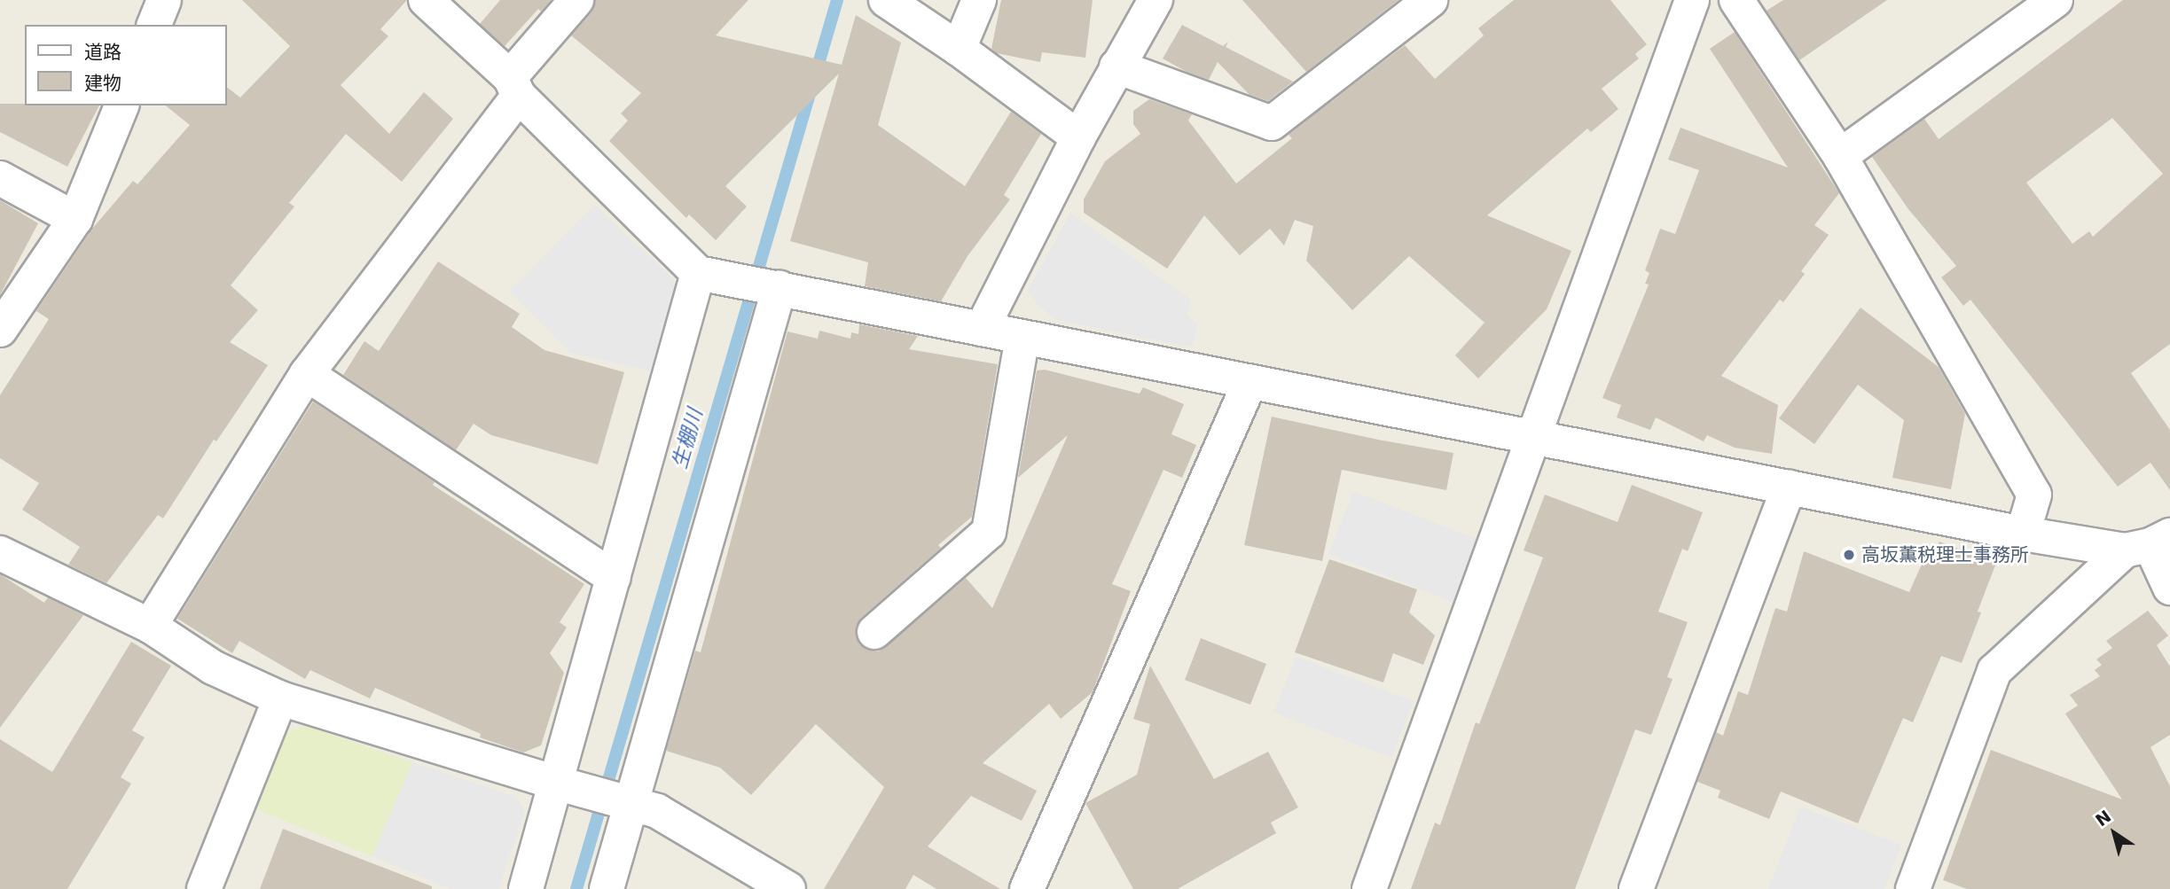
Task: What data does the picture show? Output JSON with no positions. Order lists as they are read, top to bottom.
{
  "water": ["生棚川"],
  "places": ["高坂薫税理士事務所"],
  "legend": ["道路", "建物"],
  "north": "top left"
}
